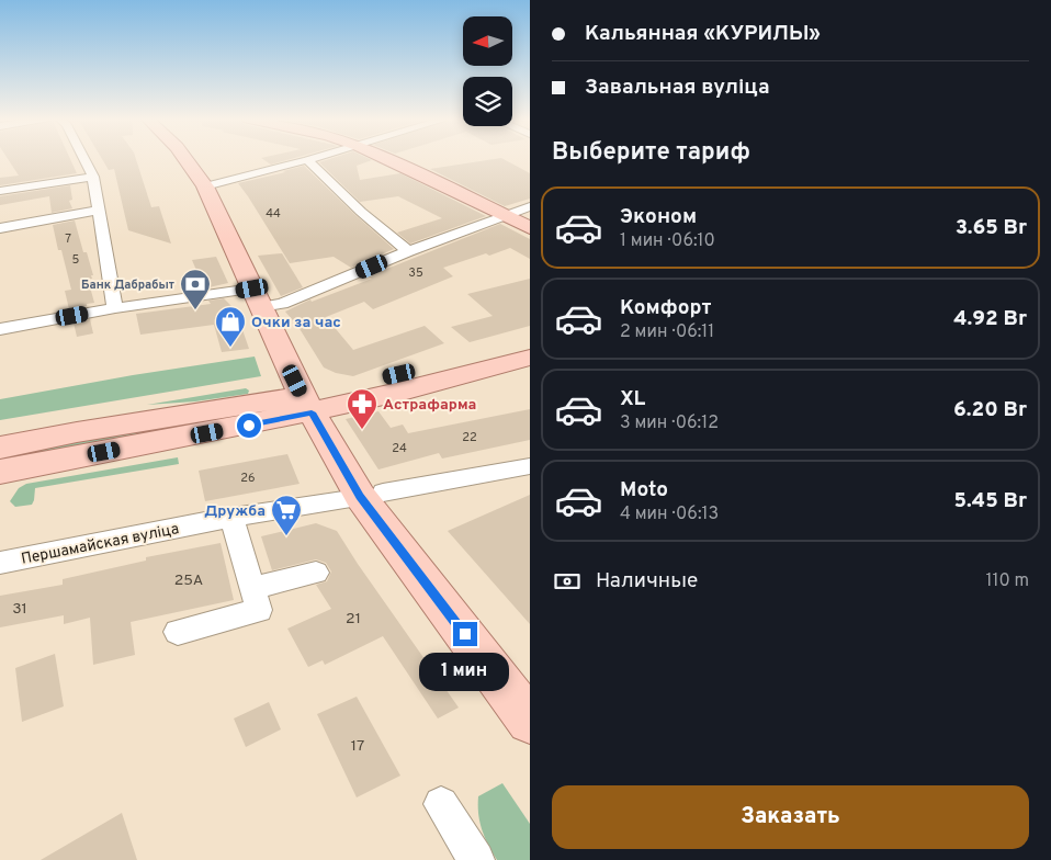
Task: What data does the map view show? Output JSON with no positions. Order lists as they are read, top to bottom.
{
  "streets": {
    "street": ["Першамайская вуліца"]
  },
  "places": {
    "bank": ["Банк Дабрабыт"],
    "shop": ["Очки за час"],
    "pharmacy": ["Астрафарма"],
    "supermarket": ["Дружба"]
  },
  "house_numbers": [
    "44",
    "7",
    "5",
    "35",
    "22",
    "24",
    "26",
    "25A",
    "31",
    "21",
    "17"
  ],
  "north": "left",
  "page": {
    "banner": ["Кальянная «КУРИЛЫ»", "Завальная вуліца"],
    "heading": "Выберите тариф",
    "list": [
      {
        "name": "Эконом",
        "note": "1 мин · 06:10",
        "value": "3.65 Br"
      },
      {
        "name": "Комфорт",
        "note": "2 мин · 06:11",
        "value": "4.92 Br"
      },
      {
        "name": "XL",
        "note": "3 мин · 06:12",
        "value": "6.20 Br"
      },
      {
        "name": "Moto",
        "note": "4 мин · 06:13",
        "value": "5.45 Br"
      }
    ],
    "pay": ["Наличные", "110 m"],
    "bubble": "1 мин",
    "buttons": "Заказать"
  }
}
